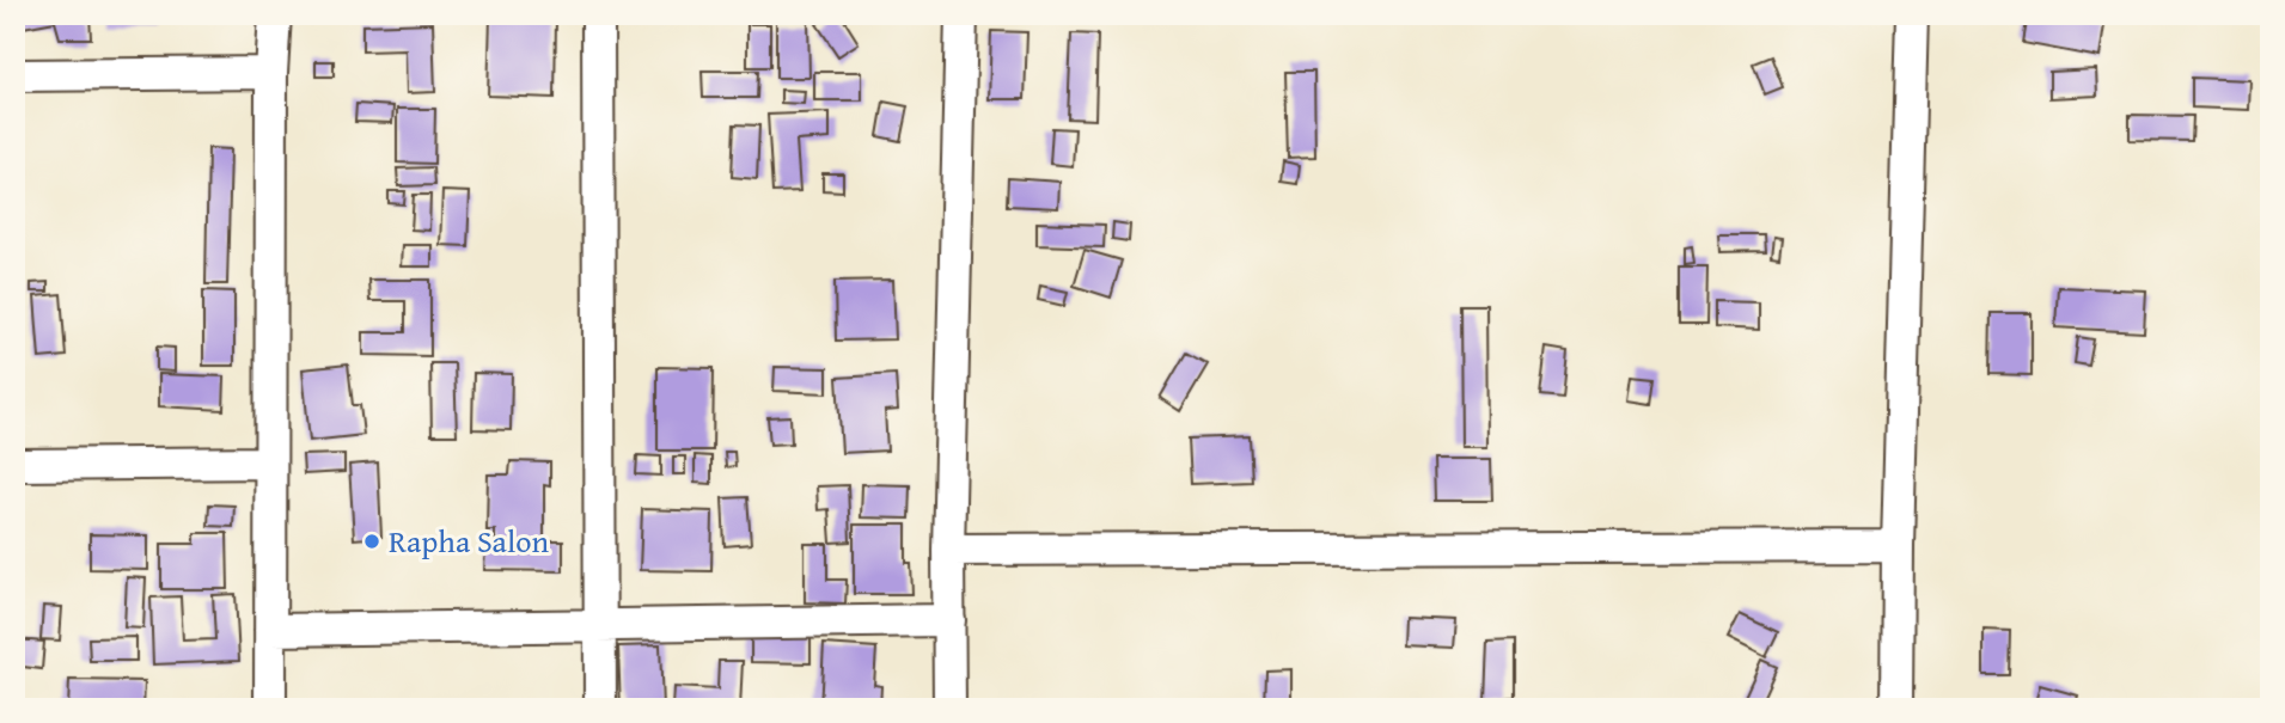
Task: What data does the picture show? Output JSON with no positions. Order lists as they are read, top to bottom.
{
  "places": ["Rapha Salon"]
}
